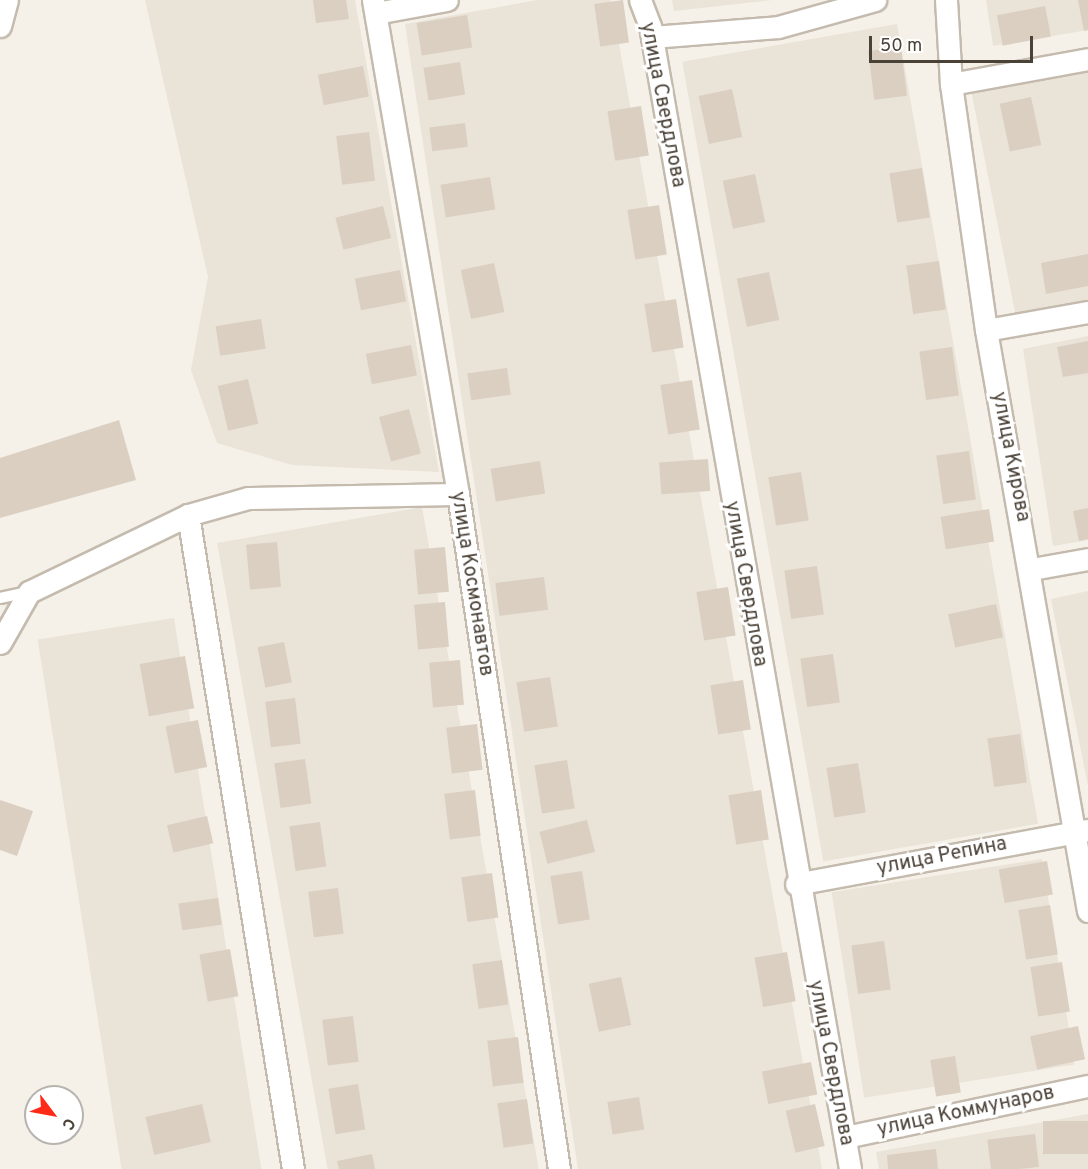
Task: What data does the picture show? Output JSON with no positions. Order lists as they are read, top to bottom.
{
  "streets": {
    "street": [
      "улица Свердлова",
      "улица Кирова",
      "улица Космонавтов",
      "улица Репина",
      "улица Коммунаров"
    ]
  },
  "crossings": [
    ["улица Свердлова", "улица Репина"],
    ["улица Свердлова", "улица Коммунаров"],
    ["улица Кирова", "улица Репина"]
  ],
  "scale_bar": "50 m",
  "north": "bottom right"
}
